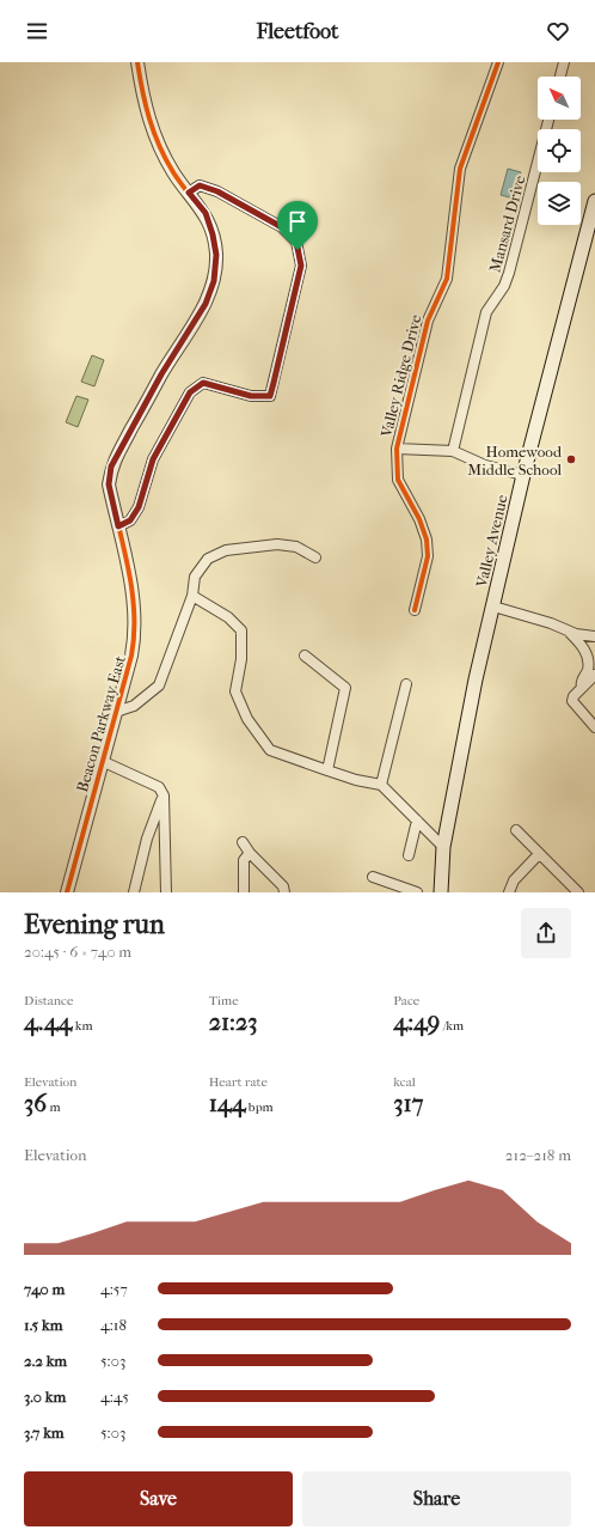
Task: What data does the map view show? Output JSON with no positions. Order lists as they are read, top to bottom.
{
  "streets": {
    "main road": ["Valley Avenue"],
    "street": ["Mansard Drive", "Valley Ridge Drive", "Beacon Parkway East"]
  },
  "crossings": [
    ["Mansard Drive", "Valley Ridge Drive"],
    ["Valley Ridge Drive", "Valley Avenue"]
  ],
  "places": ["Homewood Middle School"],
  "north": "top left",
  "page": {
    "header": "Fleetfoot",
    "heading": ["Evening run", "20:45 · 6 × 740 m"],
    "stats": [
      ["Distance", "4.44 km"],
      ["Time", "21:23"],
      ["Pace", "4:49 /km"],
      ["Elevation", "36 m"],
      ["Heart rate", "144 bpm"],
      ["kcal", "317"]
    ],
    "chart": ["Elevation", "212–218 m"],
    "list": [
      {
        "name": "740 m",
        "note": "4:57"
      },
      {
        "name": "1.5 km",
        "note": "4:18"
      },
      {
        "name": "2.2 km",
        "note": "5:03"
      },
      {
        "name": "3.0 km",
        "note": "4:45"
      },
      {
        "name": "3.7 km",
        "note": "5:03"
      }
    ],
    "buttons": ["Save", "Share"]
  }
}
